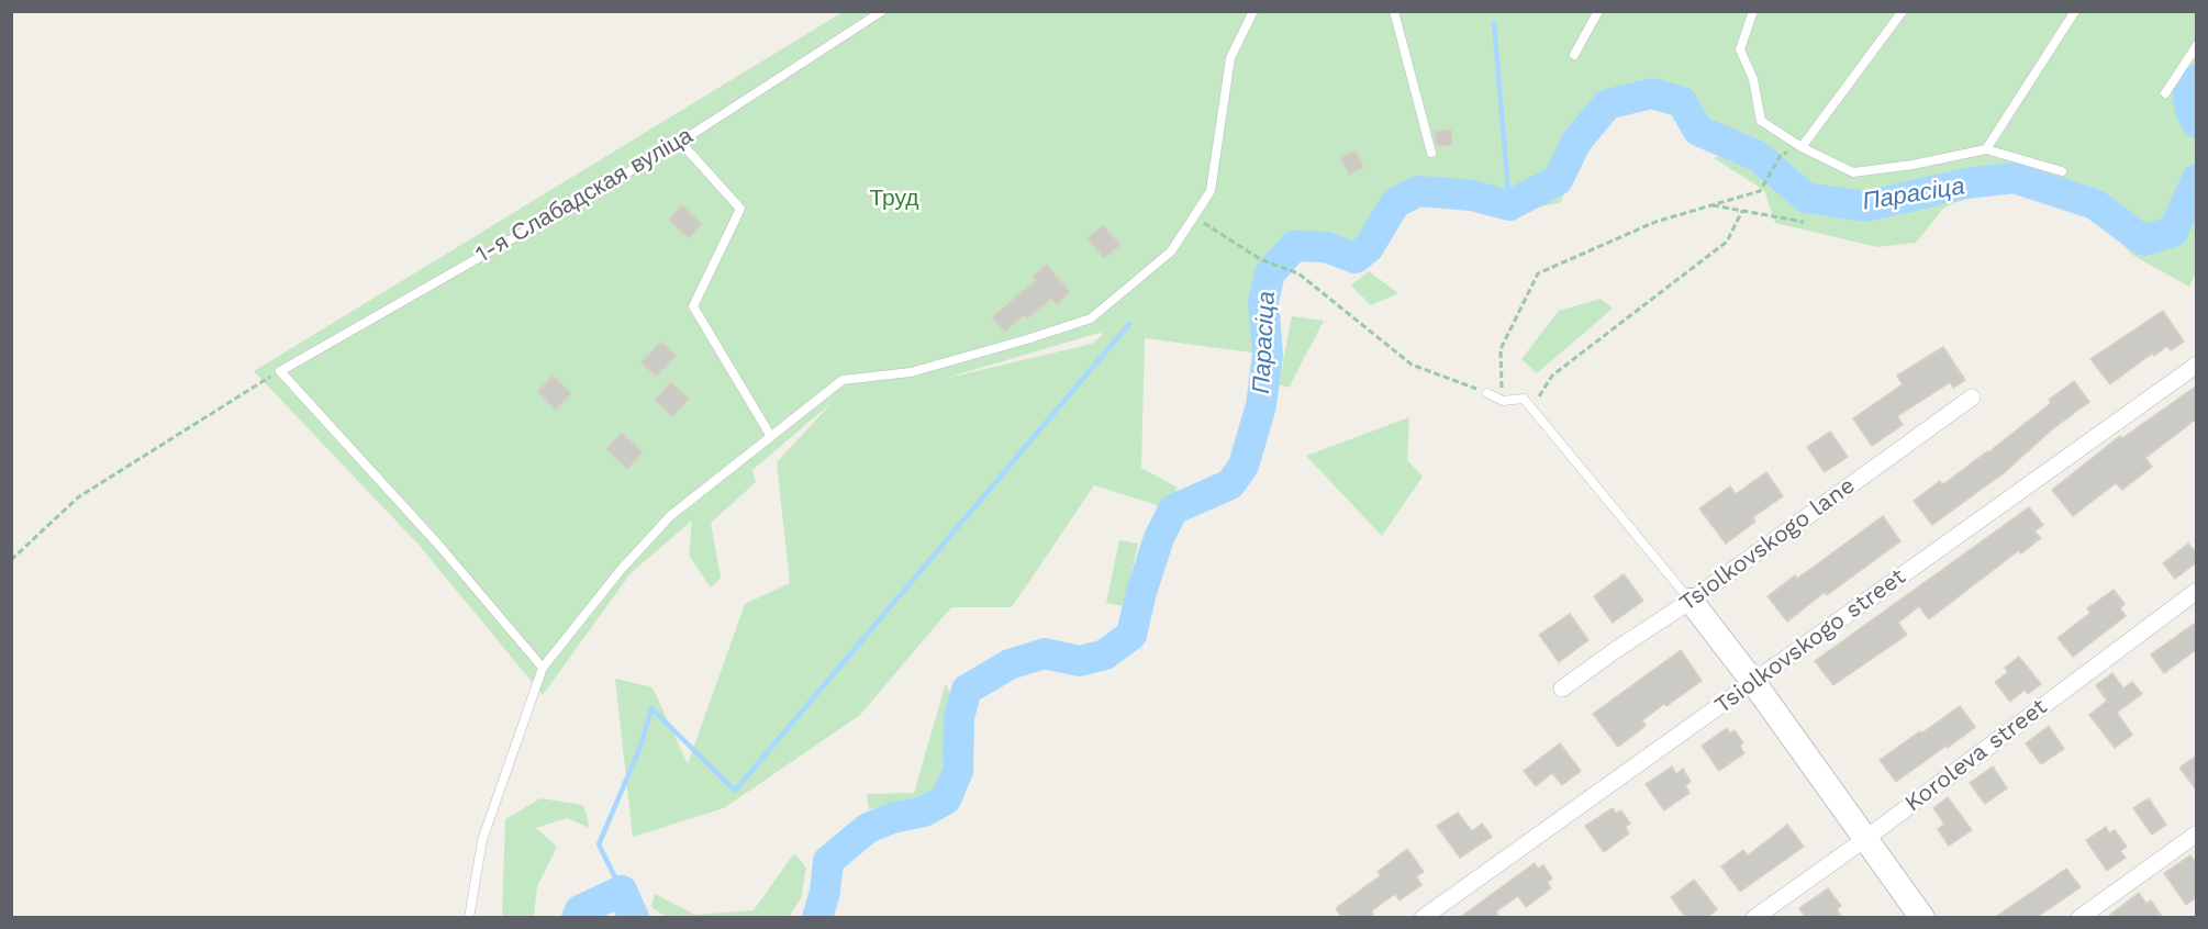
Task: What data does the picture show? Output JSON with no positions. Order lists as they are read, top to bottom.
{
  "streets": {
    "street": ["Tsiolkovskogo lane", "Tsiolkovskogo street", "Koroleva street"],
    "lane": ["1-я Слабадская вуліца"]
  },
  "water": ["Парасіца"],
  "parks": ["Труд"]
}
